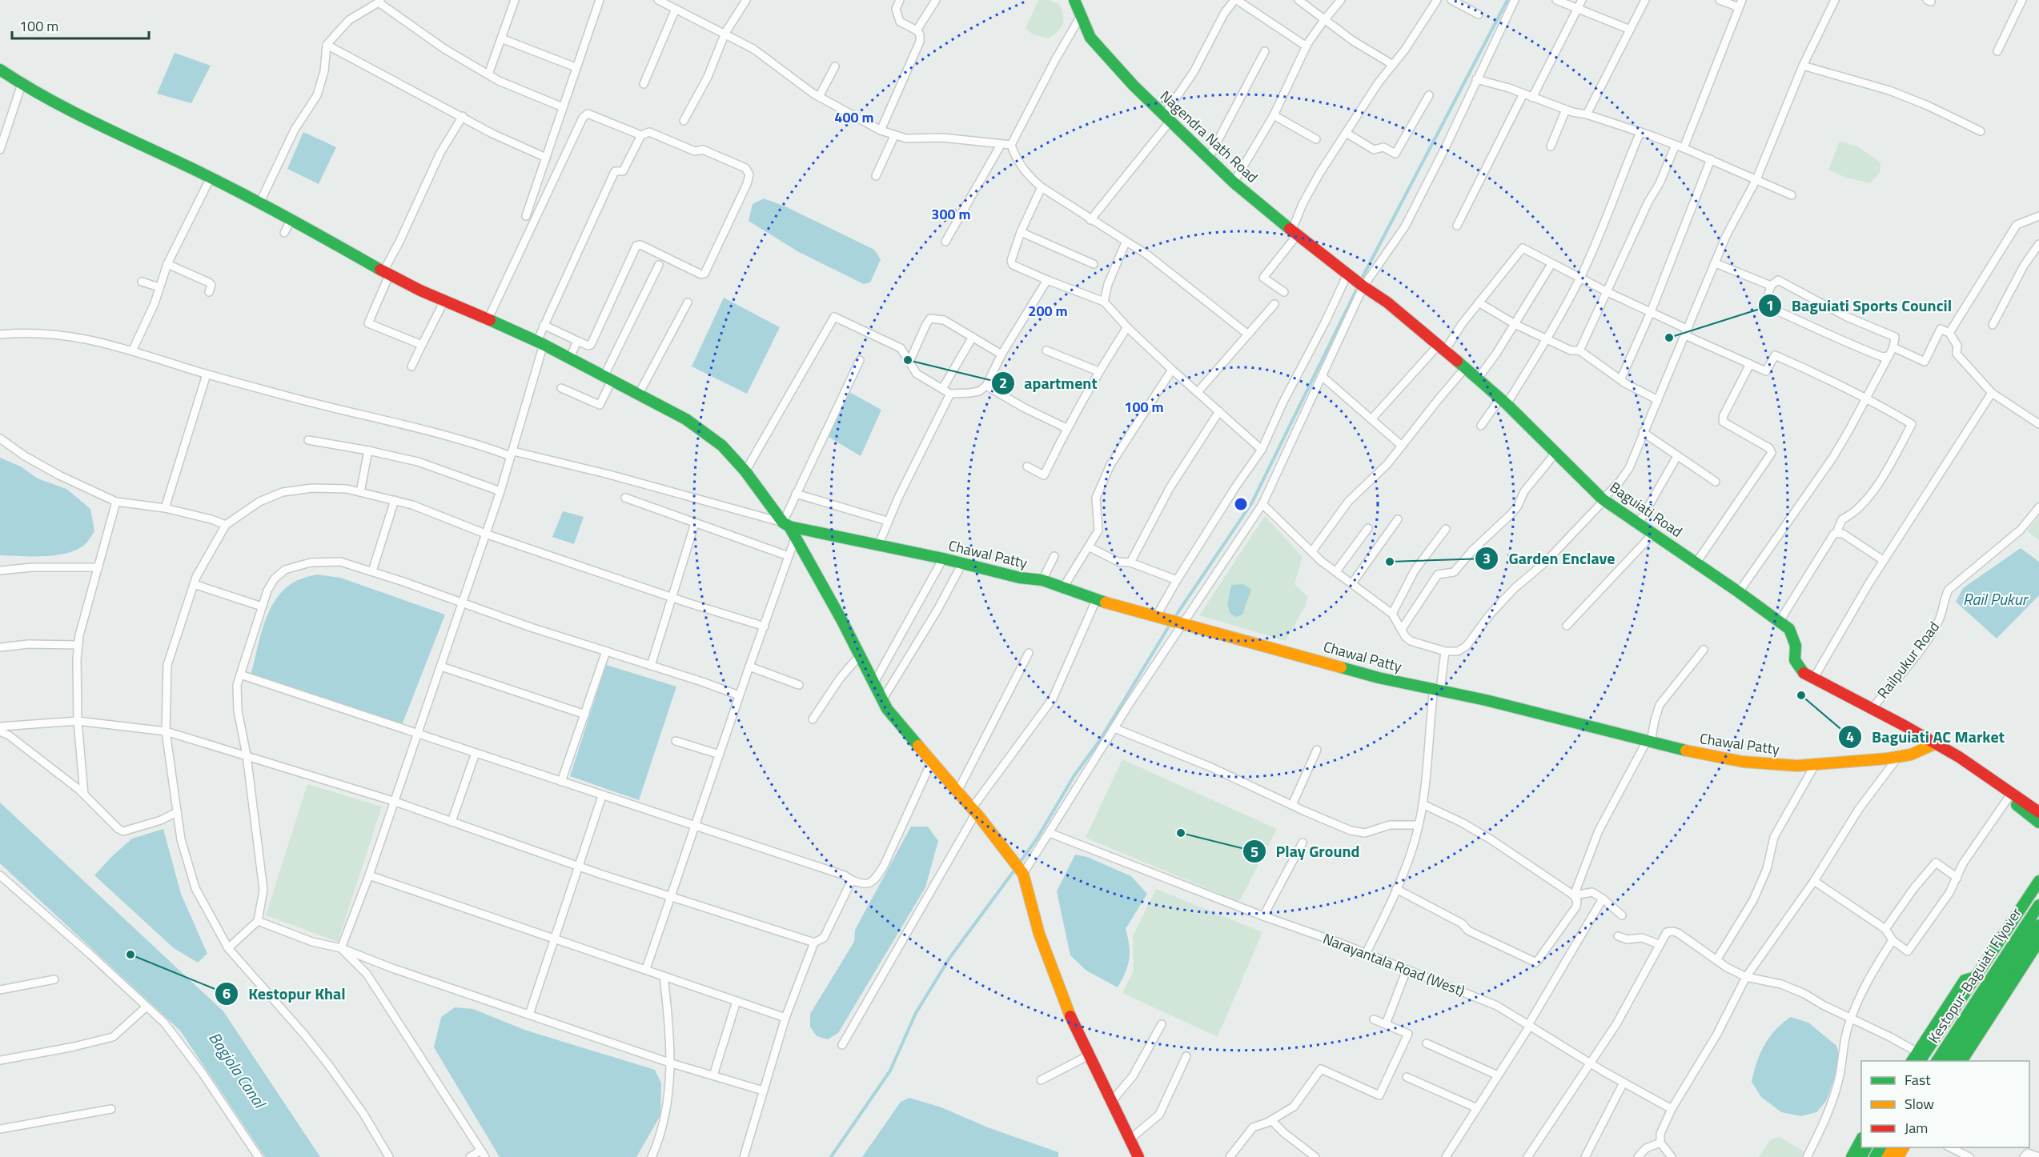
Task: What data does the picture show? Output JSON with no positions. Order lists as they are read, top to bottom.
{
  "streets": {
    "street": [
      "Nagendra Nath Road",
      "Baguiati Road",
      "Chawal Patty",
      "Railpukur Road",
      "Narayantala Road (West)",
      "Kestopur-Baguiati Flyover"
    ]
  },
  "crossings": [
    ["Nagendra Nath Road", "Baguiati Road"],
    ["Baguiati Road", "Chawal Patty"],
    ["Baguiati Road", "Railpukur Road"]
  ],
  "water": ["Rail Pukur", "Bagjola Canal"],
  "places": [
    "Baguiati Sports Council",
    "apartment",
    "Garden Enclave",
    "Baguiati AC Market",
    "Play Ground",
    "Kestopur Khal"
  ],
  "legend": ["Fast", "Slow", "Jam"],
  "scale_bar": "100 m",
  "rings": [
    "400 m",
    "300 m",
    "200 m",
    "100 m"
  ]
}
